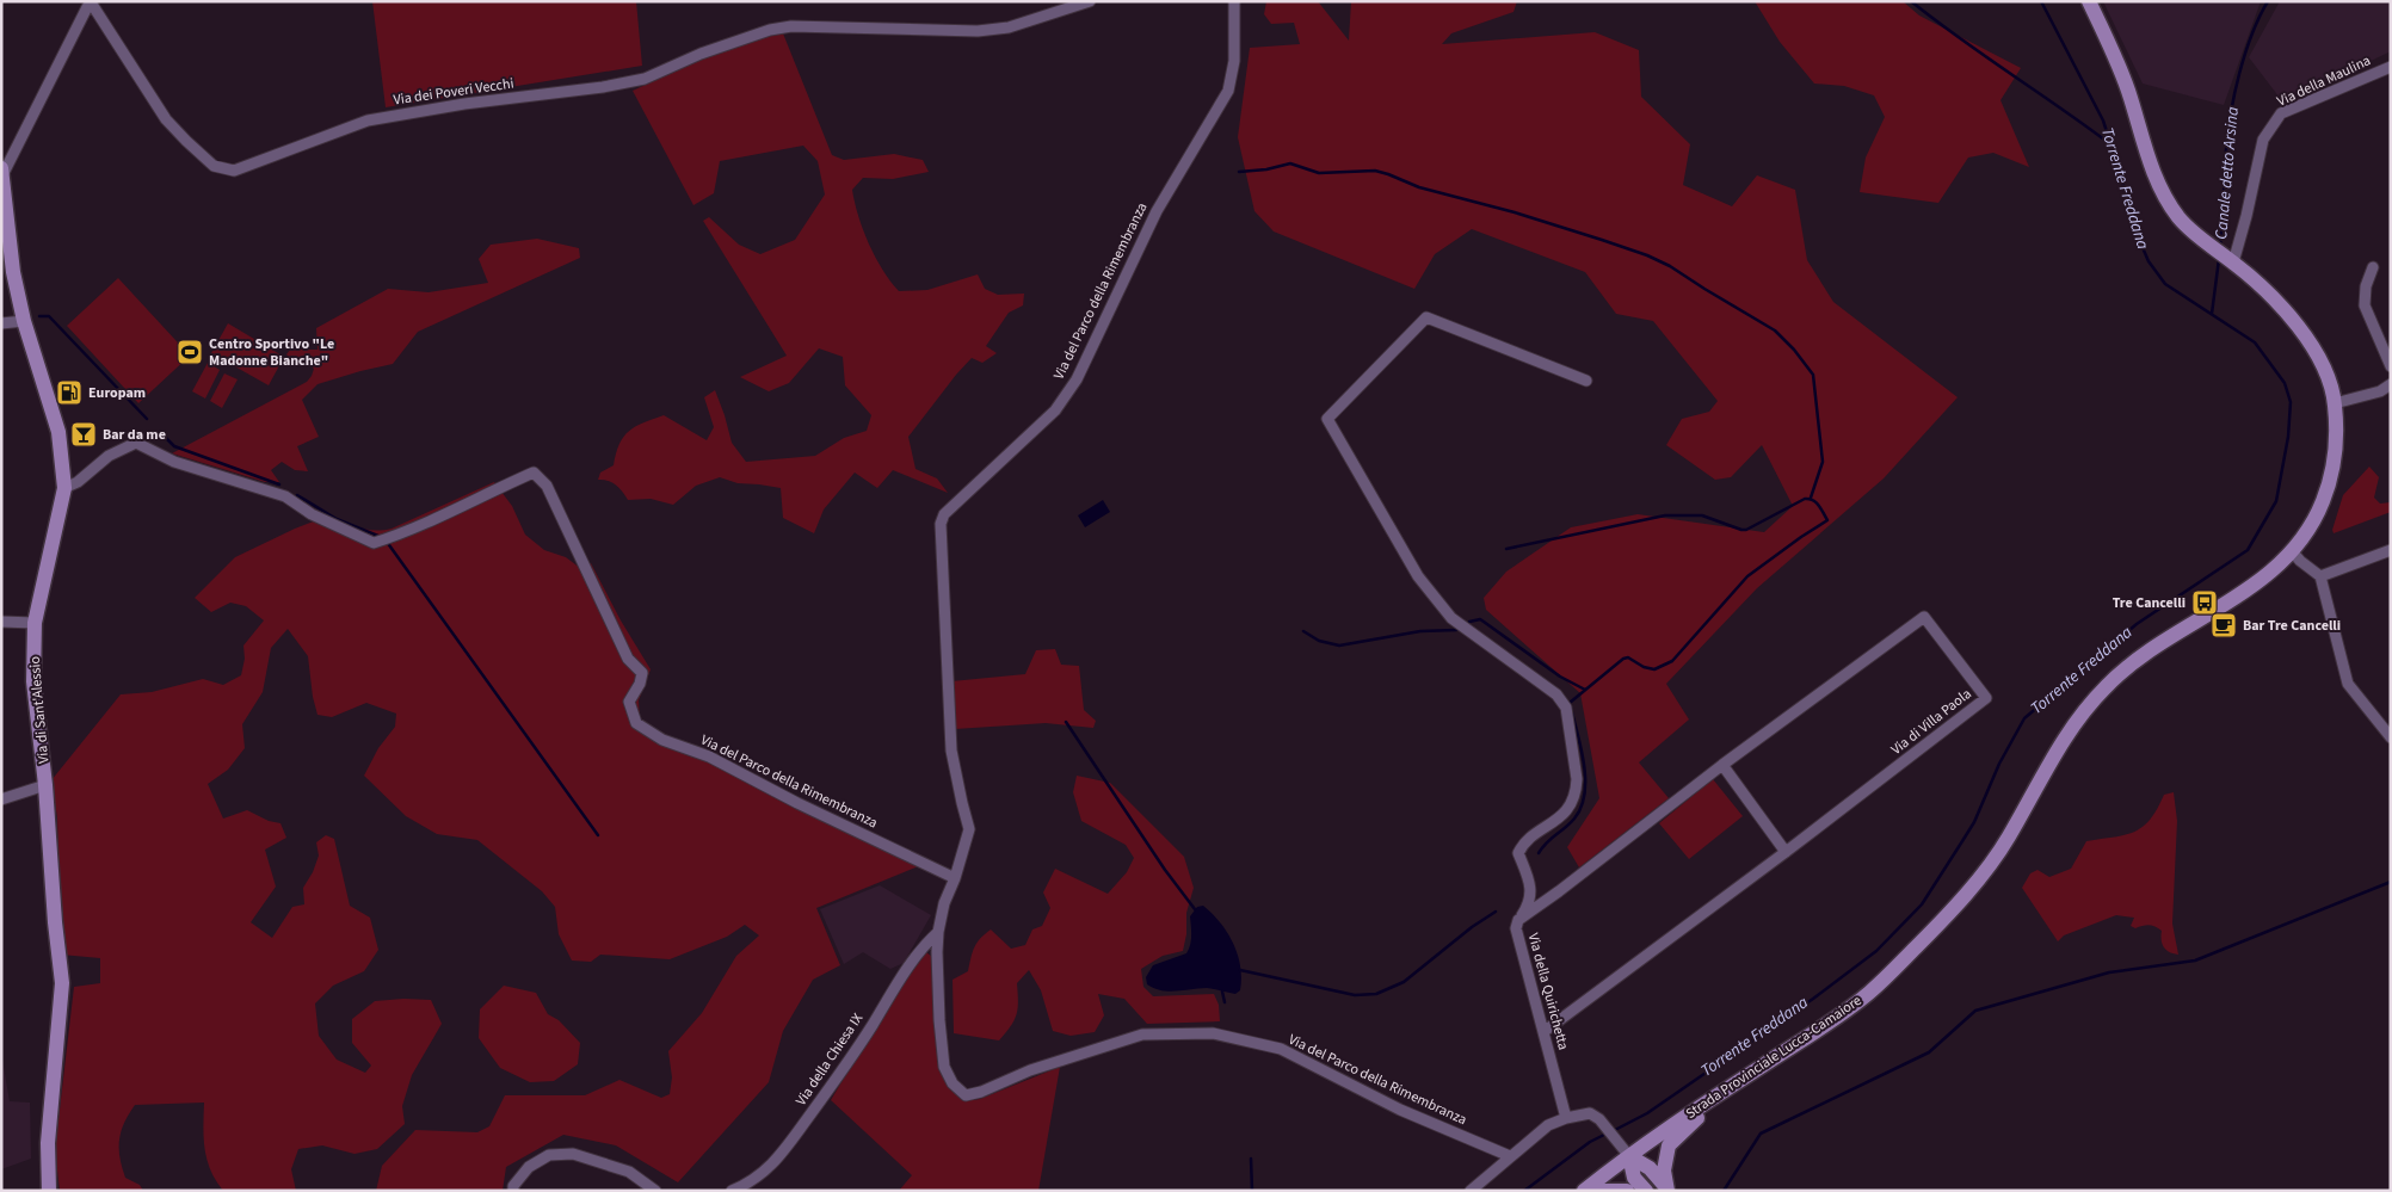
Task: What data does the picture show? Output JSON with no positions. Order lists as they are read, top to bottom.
{
  "streets": {
    "main road": ["Via di Sant'Alessio", "Strada Provinciale Lucca-Camaiore"],
    "street": [
      "Via della Maulina",
      "Via dei Poveri Vecchi",
      "Via del Parco della Rimembranza",
      "Via di Villa Paola",
      "Via della Quirichetta",
      "Via della Chiesa IX"
    ]
  },
  "crossings": [
    ["Via della Maulina", "Strada Provinciale Lucca-Camaiore"],
    ["Via dei Poveri Vecchi", "Via di Sant'Alessio"],
    ["Via del Parco della Rimembranza", "Via di Sant'Alessio"],
    ["Via del Parco della Rimembranza", "Via della Chiesa IX"],
    ["Via di Villa Paola", "Via della Quirichetta"]
  ],
  "water": ["Canale detto Arsina", "Torrente Freddana"],
  "places": {
    "sports": ["Centro Sportivo \"Le Madonne Bianche\""],
    "fuel station": ["Europam"],
    "bar": ["Bar da me"],
    "bus stop": ["Tre Cancelli"],
    "cafe": ["Bar Tre Cancelli"]
  }
}
